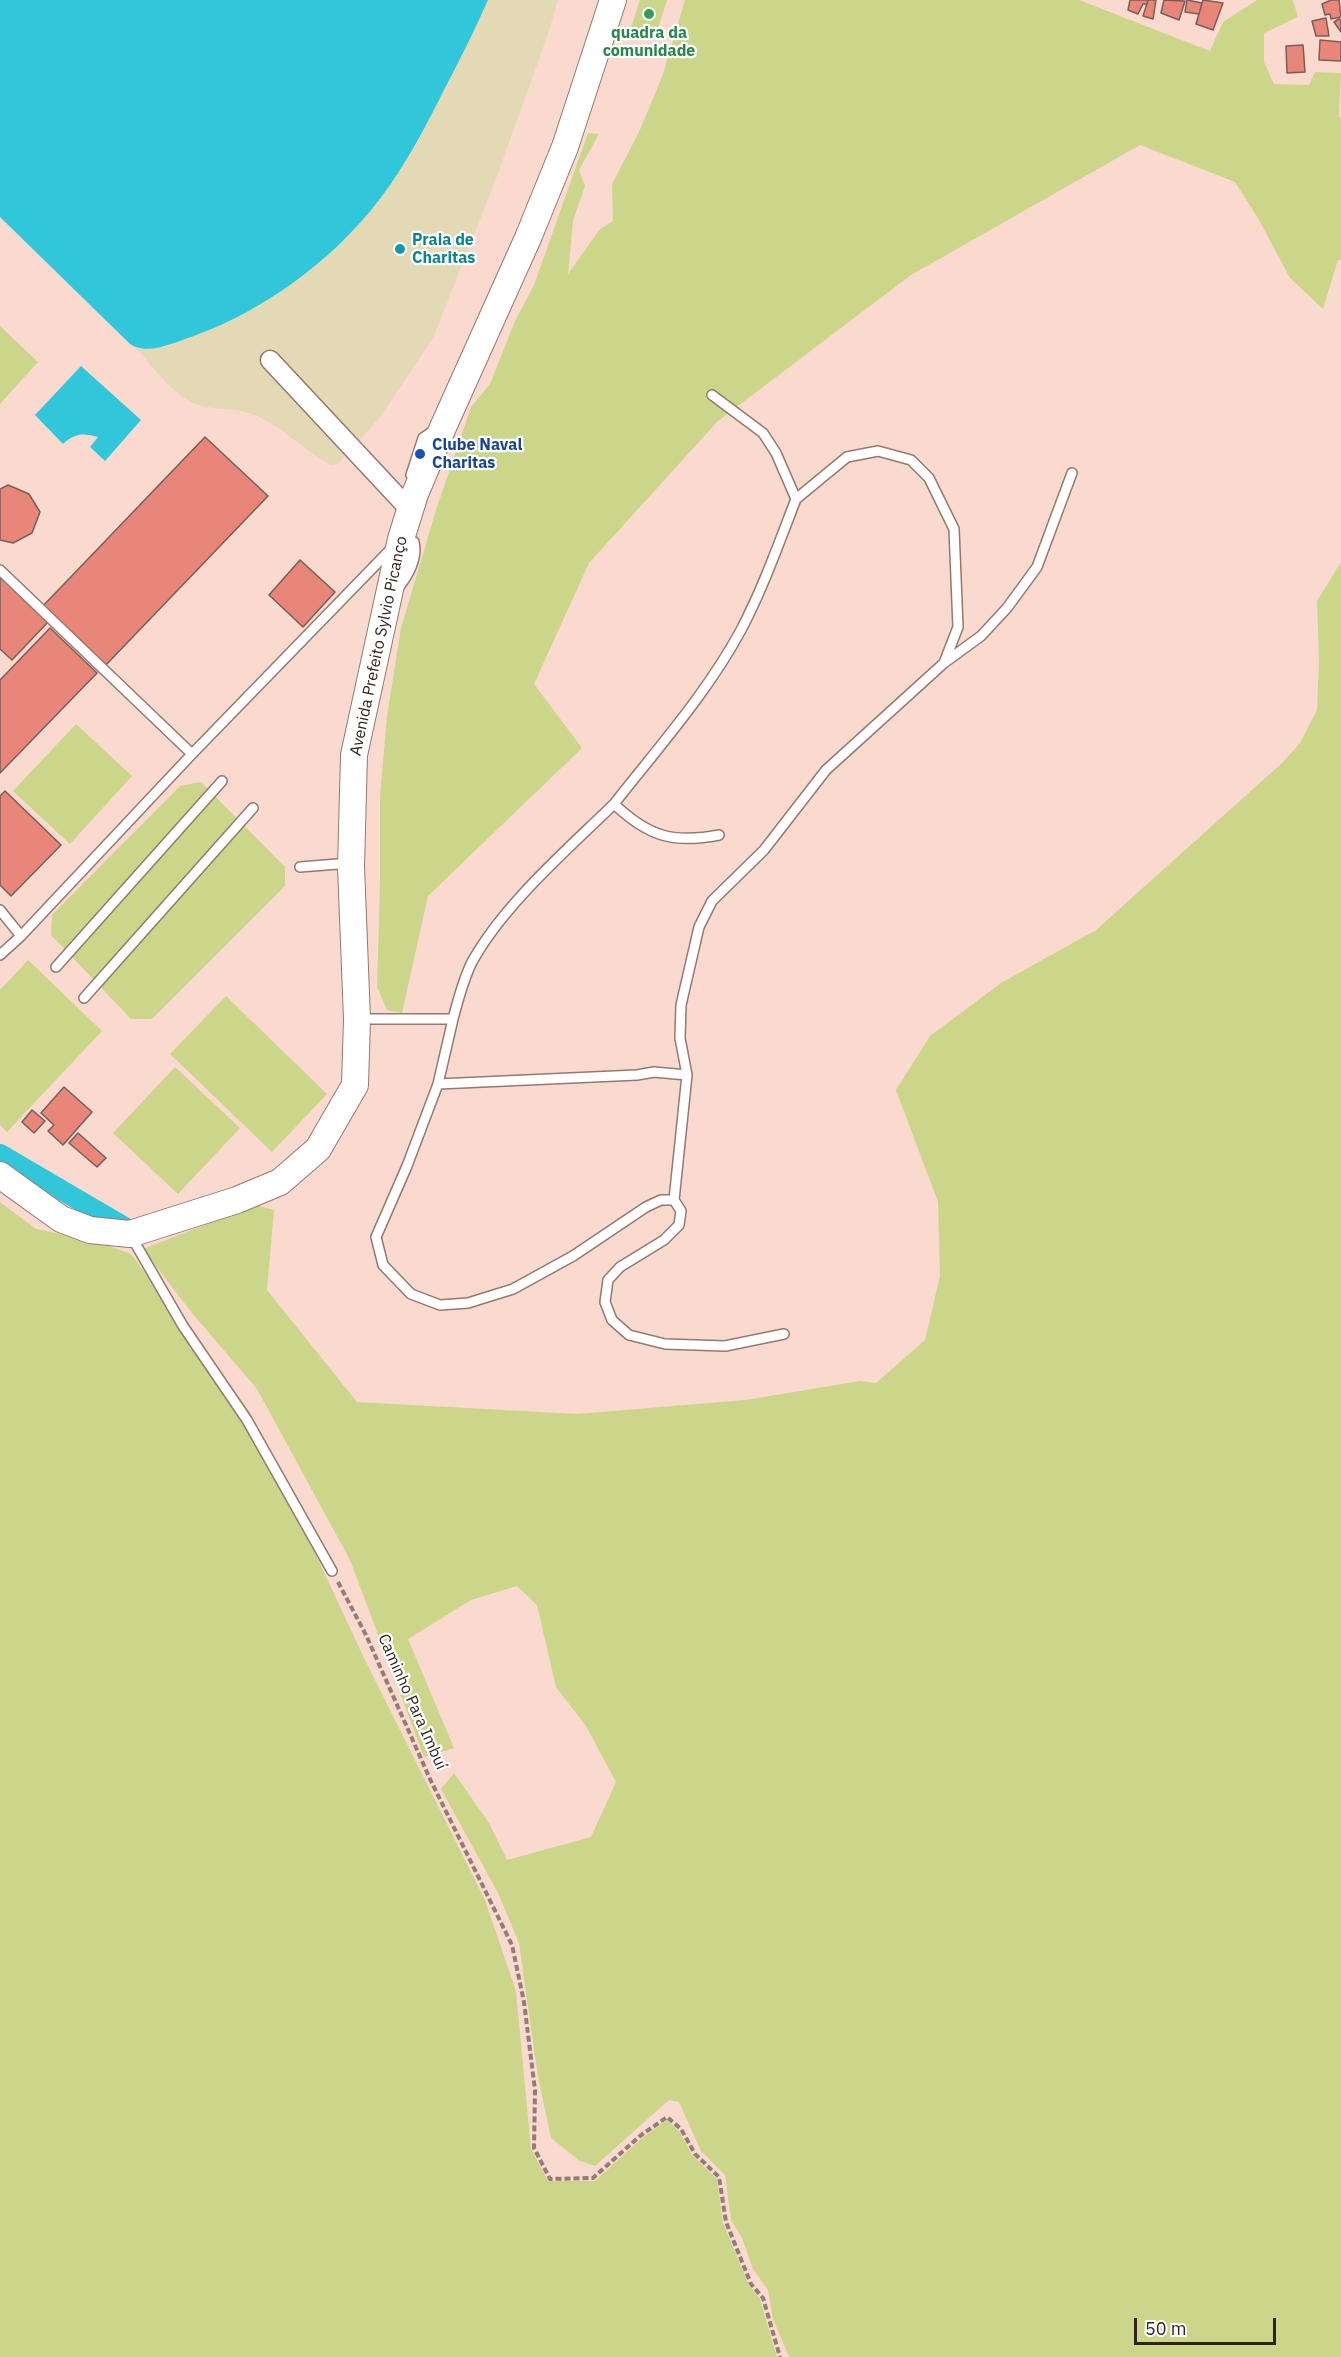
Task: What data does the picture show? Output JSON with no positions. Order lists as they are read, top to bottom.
{
  "streets": {
    "street": ["Avenida Prefeito Sylvio Picanço"],
    "path": ["Caminho Para Imbuí"]
  },
  "places": ["quadra da comunidade", "Praia de Charitas", "Clube Naval Charitas"],
  "scale_bar": "50 m"
}
